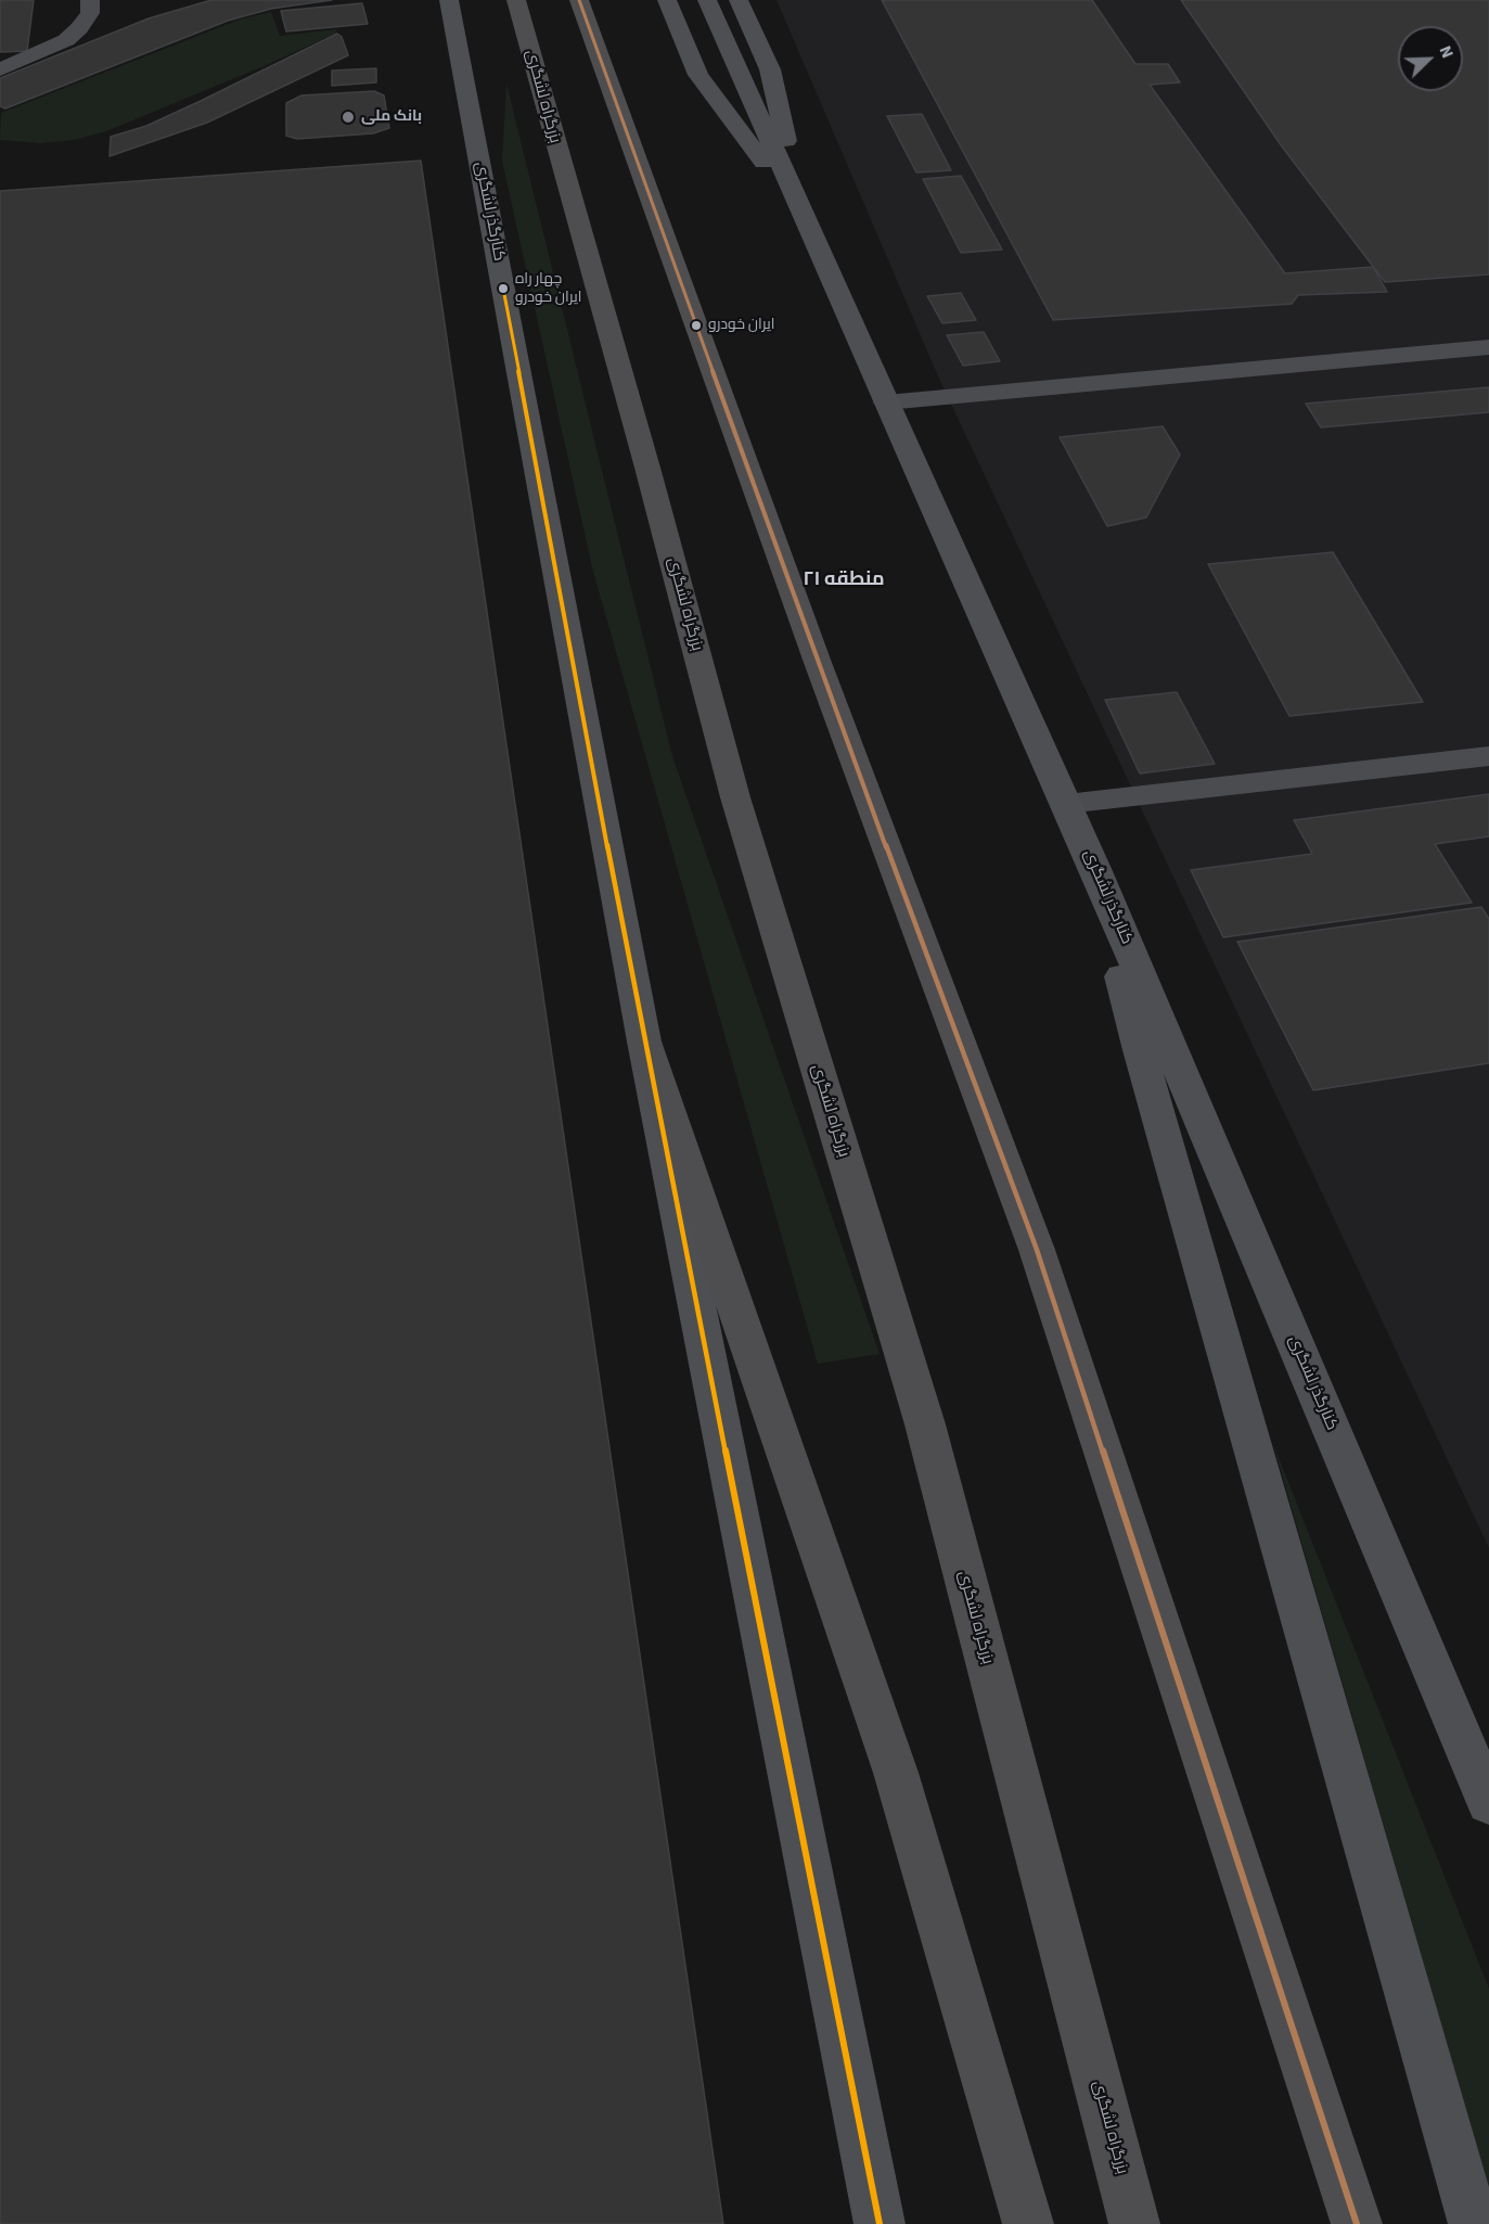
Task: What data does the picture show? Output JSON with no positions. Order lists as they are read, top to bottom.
{
  "streets": {
    "highway": ["بزرگراه لشگری"],
    "main road": ["کنارگذر لشگری"]
  },
  "districts": ["منطقه ۲۱"],
  "places": ["بانک ملی", "چهار راه ایران خودرو", "ایران خودرو"],
  "north": "top right"
}
